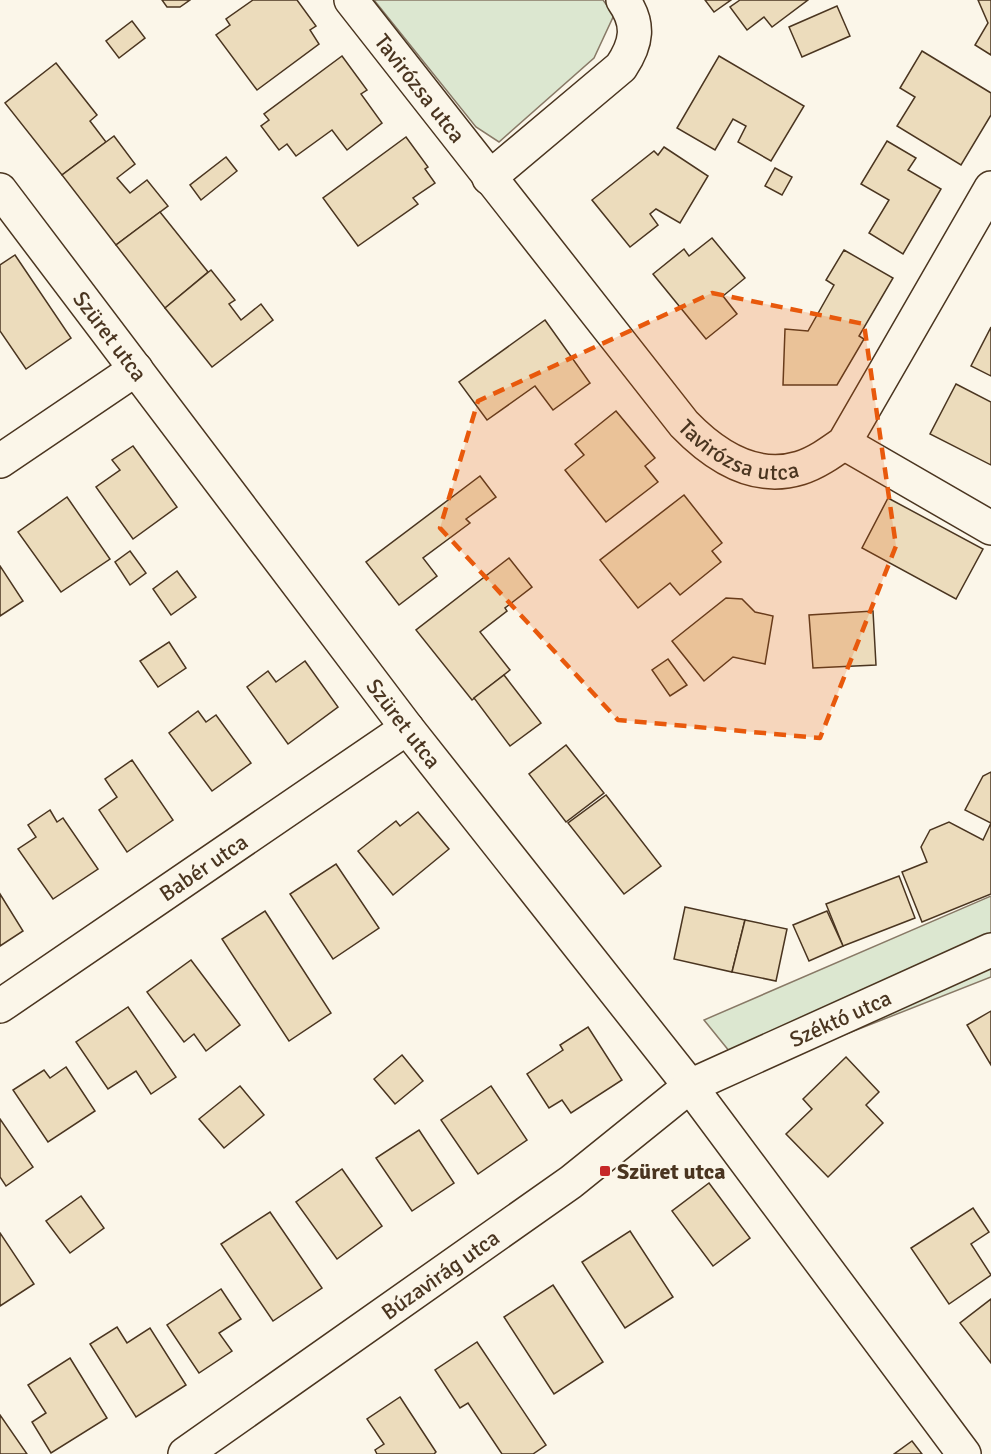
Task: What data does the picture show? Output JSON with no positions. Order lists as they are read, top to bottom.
{
  "streets": {
    "street": [
      "Tavirózsa utca",
      "Szüret utca",
      "Babér utca",
      "Széktó utca",
      "Búzavirág utca"
    ]
  },
  "crossings": [
    ["Szüret utca", "Babér utca"],
    ["Szüret utca", "Széktó utca"],
    ["Szüret utca", "Búzavirág utca"],
    ["Széktó utca", "Búzavirág utca"]
  ],
  "places": {
    "transit": ["Szüret utca"]
  }
}
